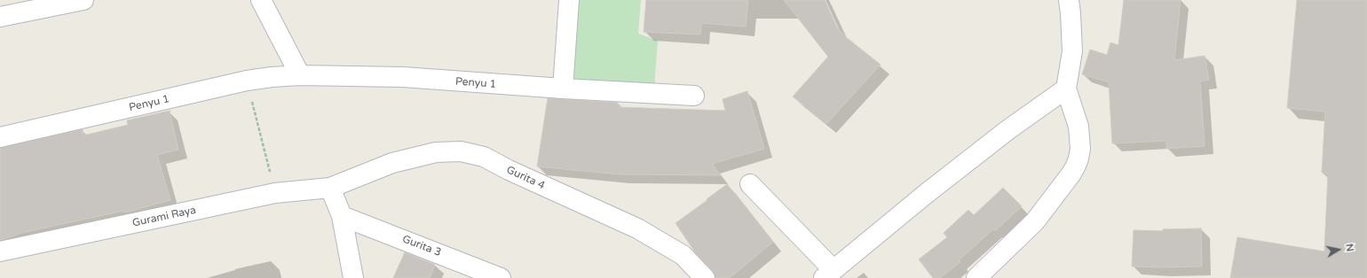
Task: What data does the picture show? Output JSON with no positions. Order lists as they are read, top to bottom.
{
  "streets": {
    "street": [
      "Penyu 1",
      "Gurita 4",
      "Gurami Raya",
      "Gurita 3"
    ]
  },
  "crossings": [
    ["Gurita 4", "Gurami Raya"]
  ],
  "north": "right"
}
